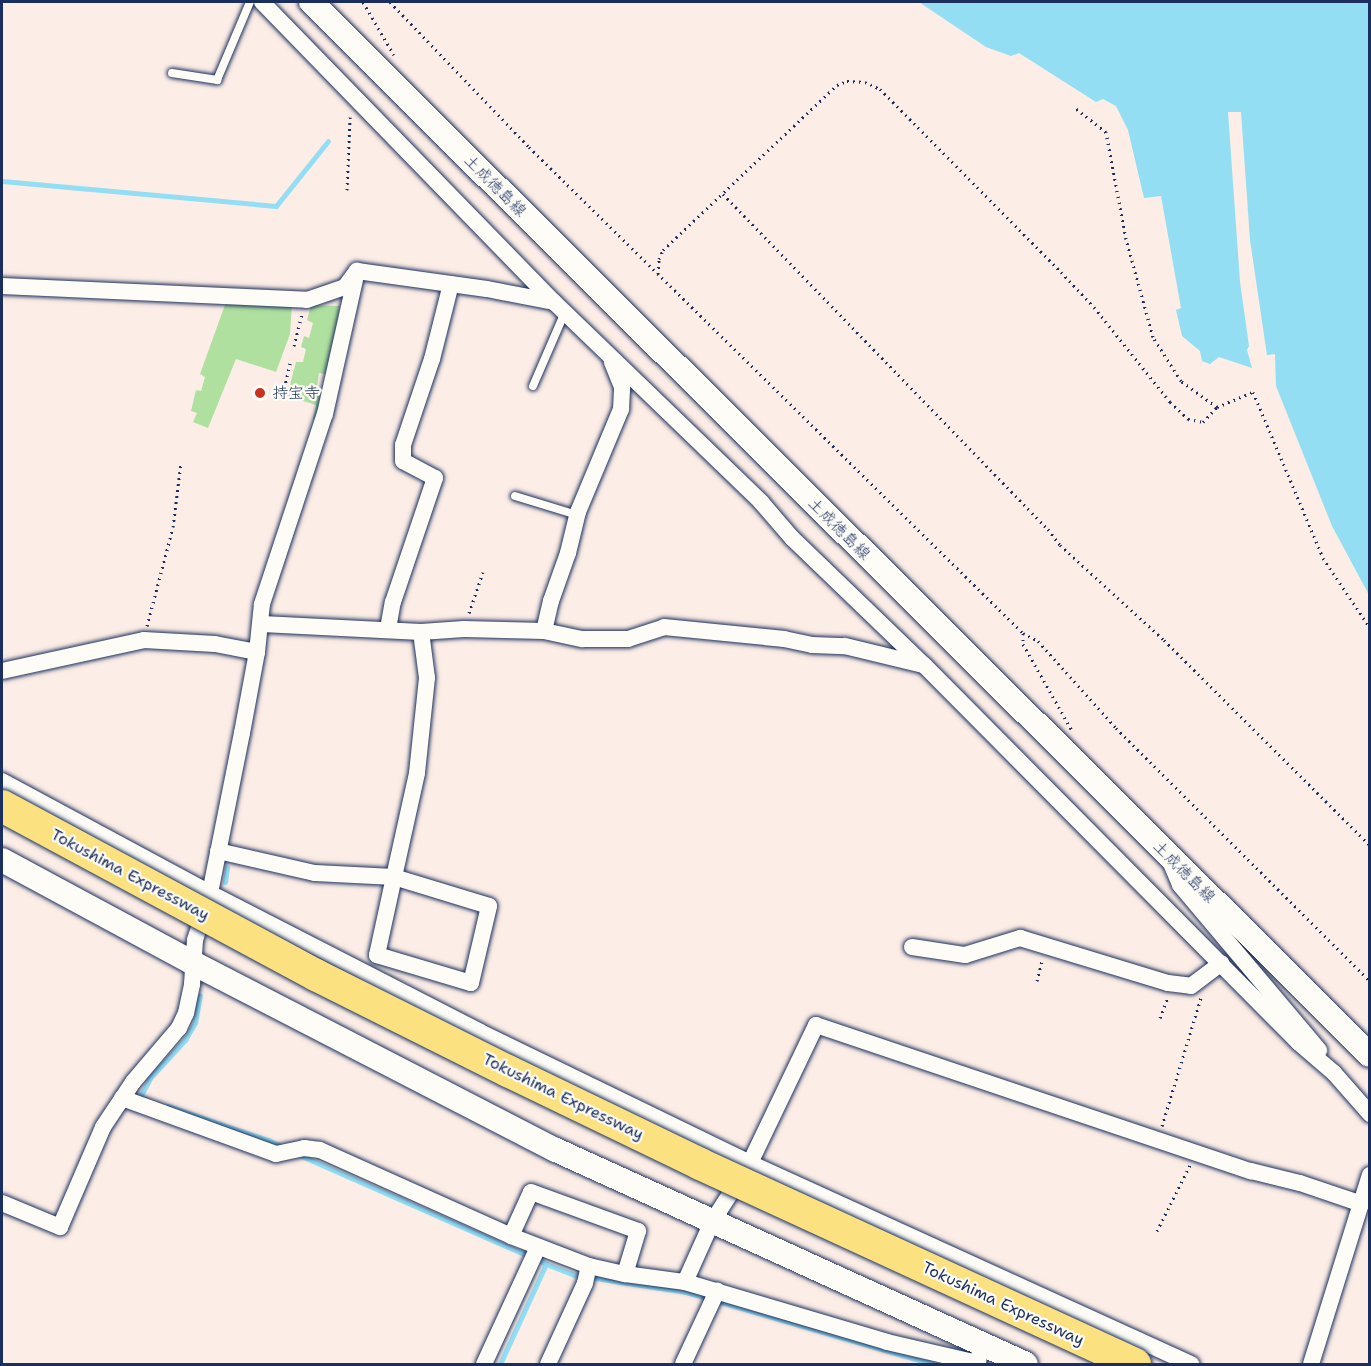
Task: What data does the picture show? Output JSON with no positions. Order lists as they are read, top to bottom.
{
  "streets": {
    "highway": ["Tokushima Expressway"],
    "main road": ["土成徳島線"]
  },
  "places": ["持宝寺"]
}
